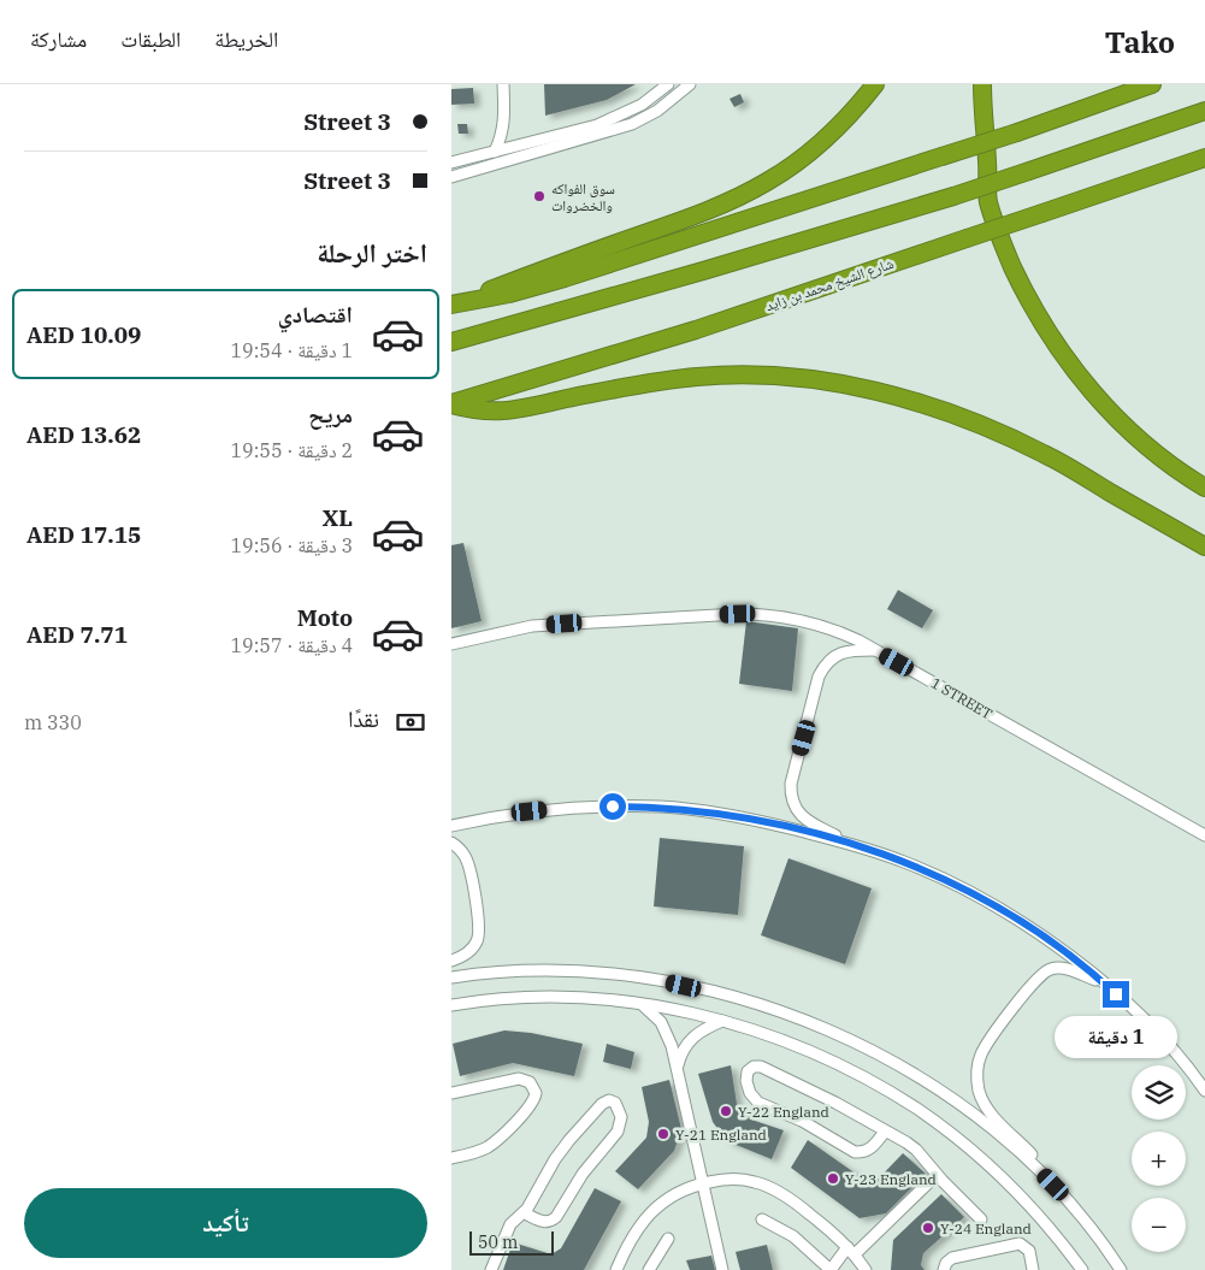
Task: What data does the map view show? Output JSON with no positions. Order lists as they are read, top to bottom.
{
  "streets": {
    "highway": ["شارع الشيخ محمد بن زايد"],
    "street": ["1 STREET"]
  },
  "places": [
    "سوق الفواكه والخضروات",
    "Y-22 England",
    "Y-21 England",
    "Y-23 England",
    "Y-24 England"
  ],
  "scale_bar": "50 m",
  "page": {
    "header": "Tako",
    "nav": ["الخريطة", "الطبقات", "مشاركة"],
    "banner": ["3 Street", "3 Street"],
    "heading": "اختر الرحلة",
    "list": [
      {
        "name": "اقتصادي",
        "note": "1 دقيقة · 19:54",
        "value": "AED 10.09"
      },
      {
        "name": "مريح",
        "note": "2 دقيقة · 19:55",
        "value": "AED 13.62"
      },
      {
        "name": "XL",
        "note": "3 دقيقة · 19:56",
        "value": "AED 17.15"
      },
      {
        "name": "Moto",
        "note": "4 دقيقة · 19:57",
        "value": "AED 7.71"
      }
    ],
    "pay": ["نقدًا", "330 m"],
    "bubble": "1 دقيقة",
    "map_buttons": ["+", "−"],
    "buttons": "تأكيد",
    "scale": "50 m"
  }
}
